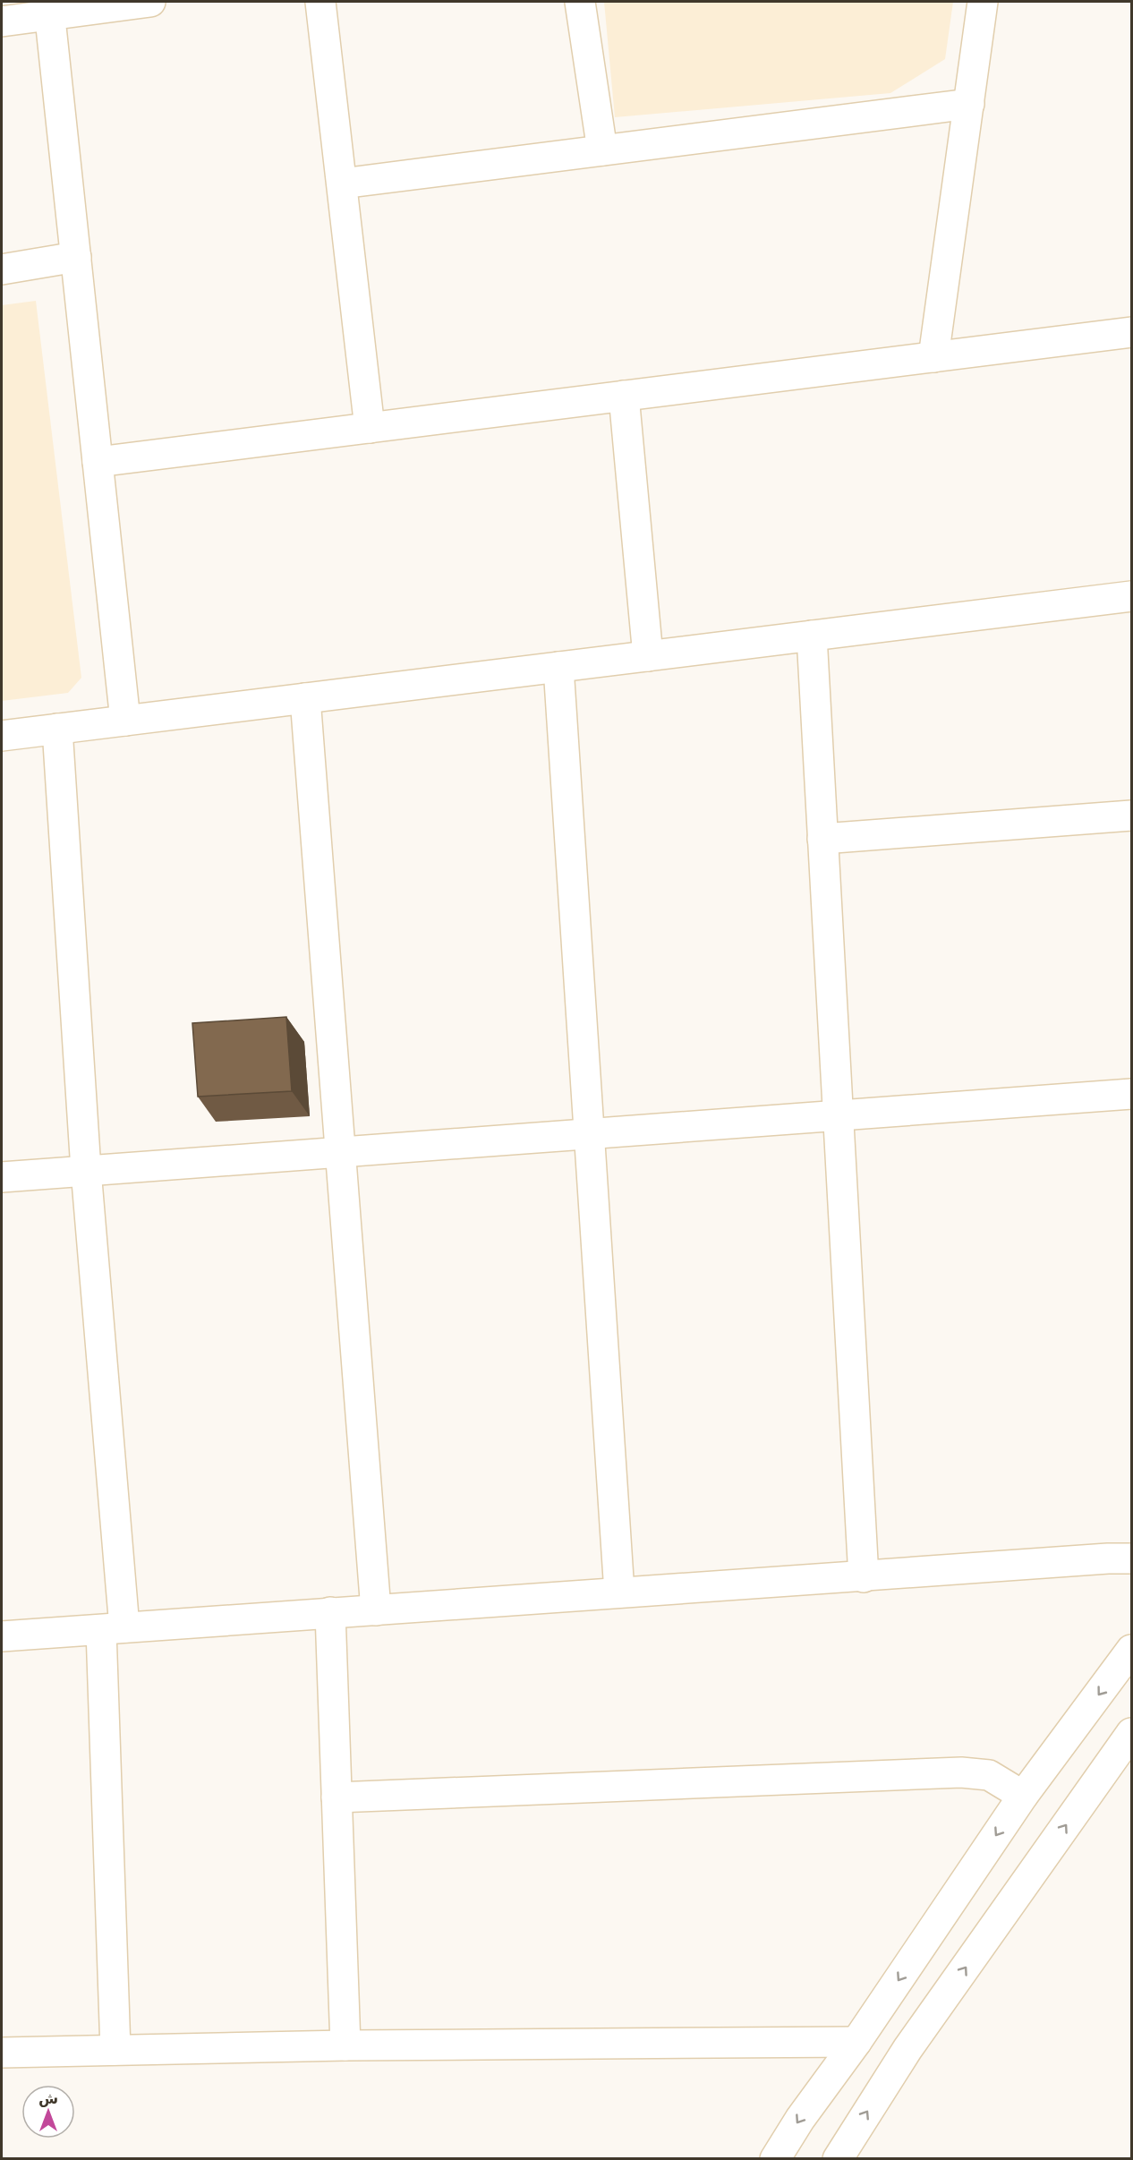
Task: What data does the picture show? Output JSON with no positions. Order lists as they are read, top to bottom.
{
  "north": "top"
}
